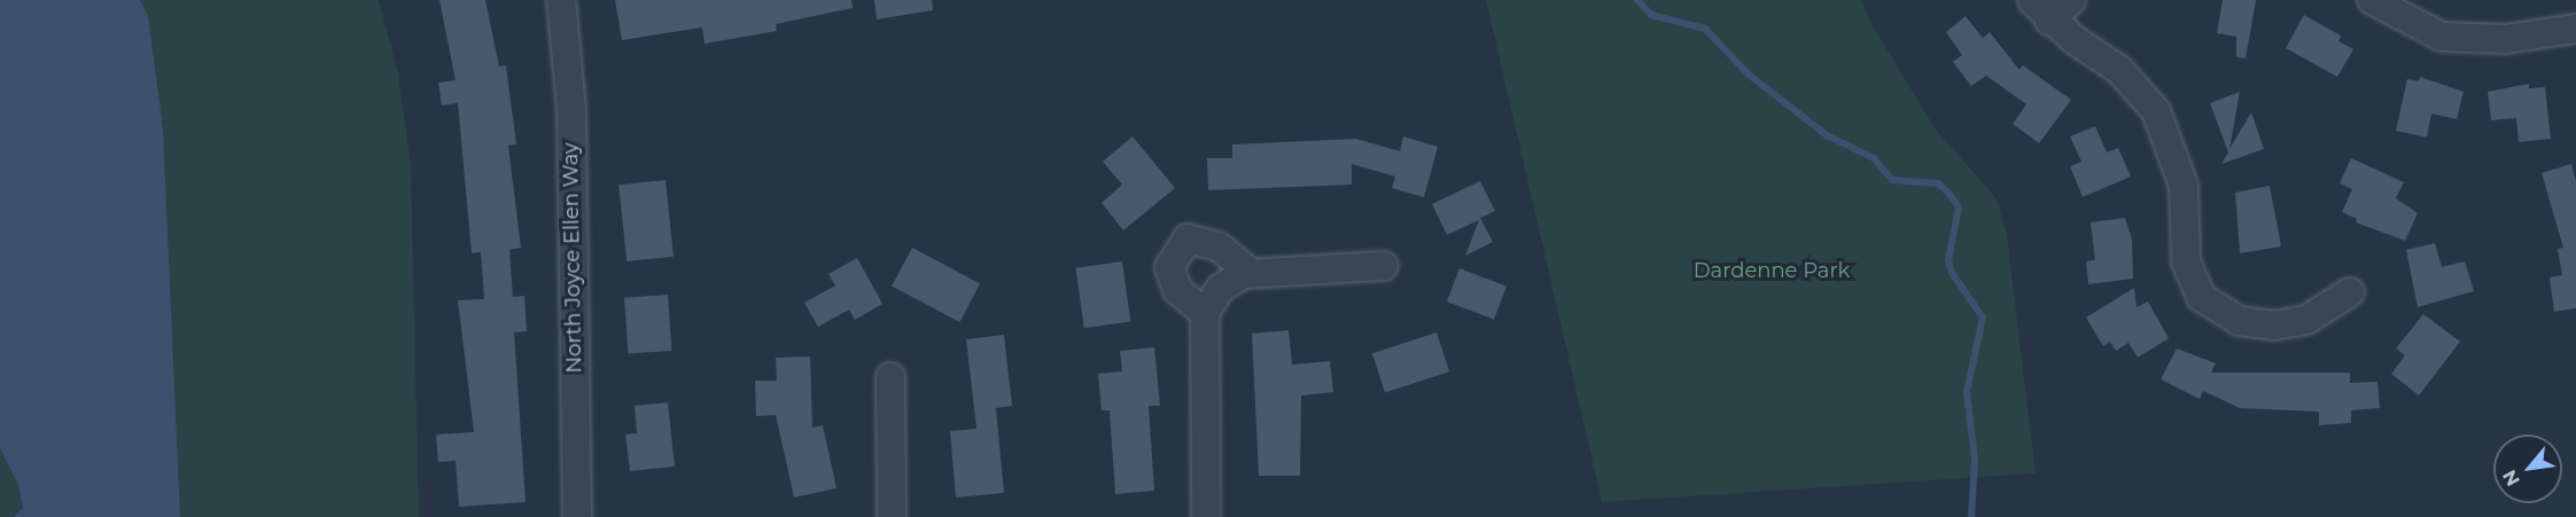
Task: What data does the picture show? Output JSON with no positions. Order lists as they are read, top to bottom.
{
  "streets": {
    "street": ["North Joyce Ellen Way"]
  },
  "parks": ["Dardenne Park"],
  "north": "bottom left"
}
